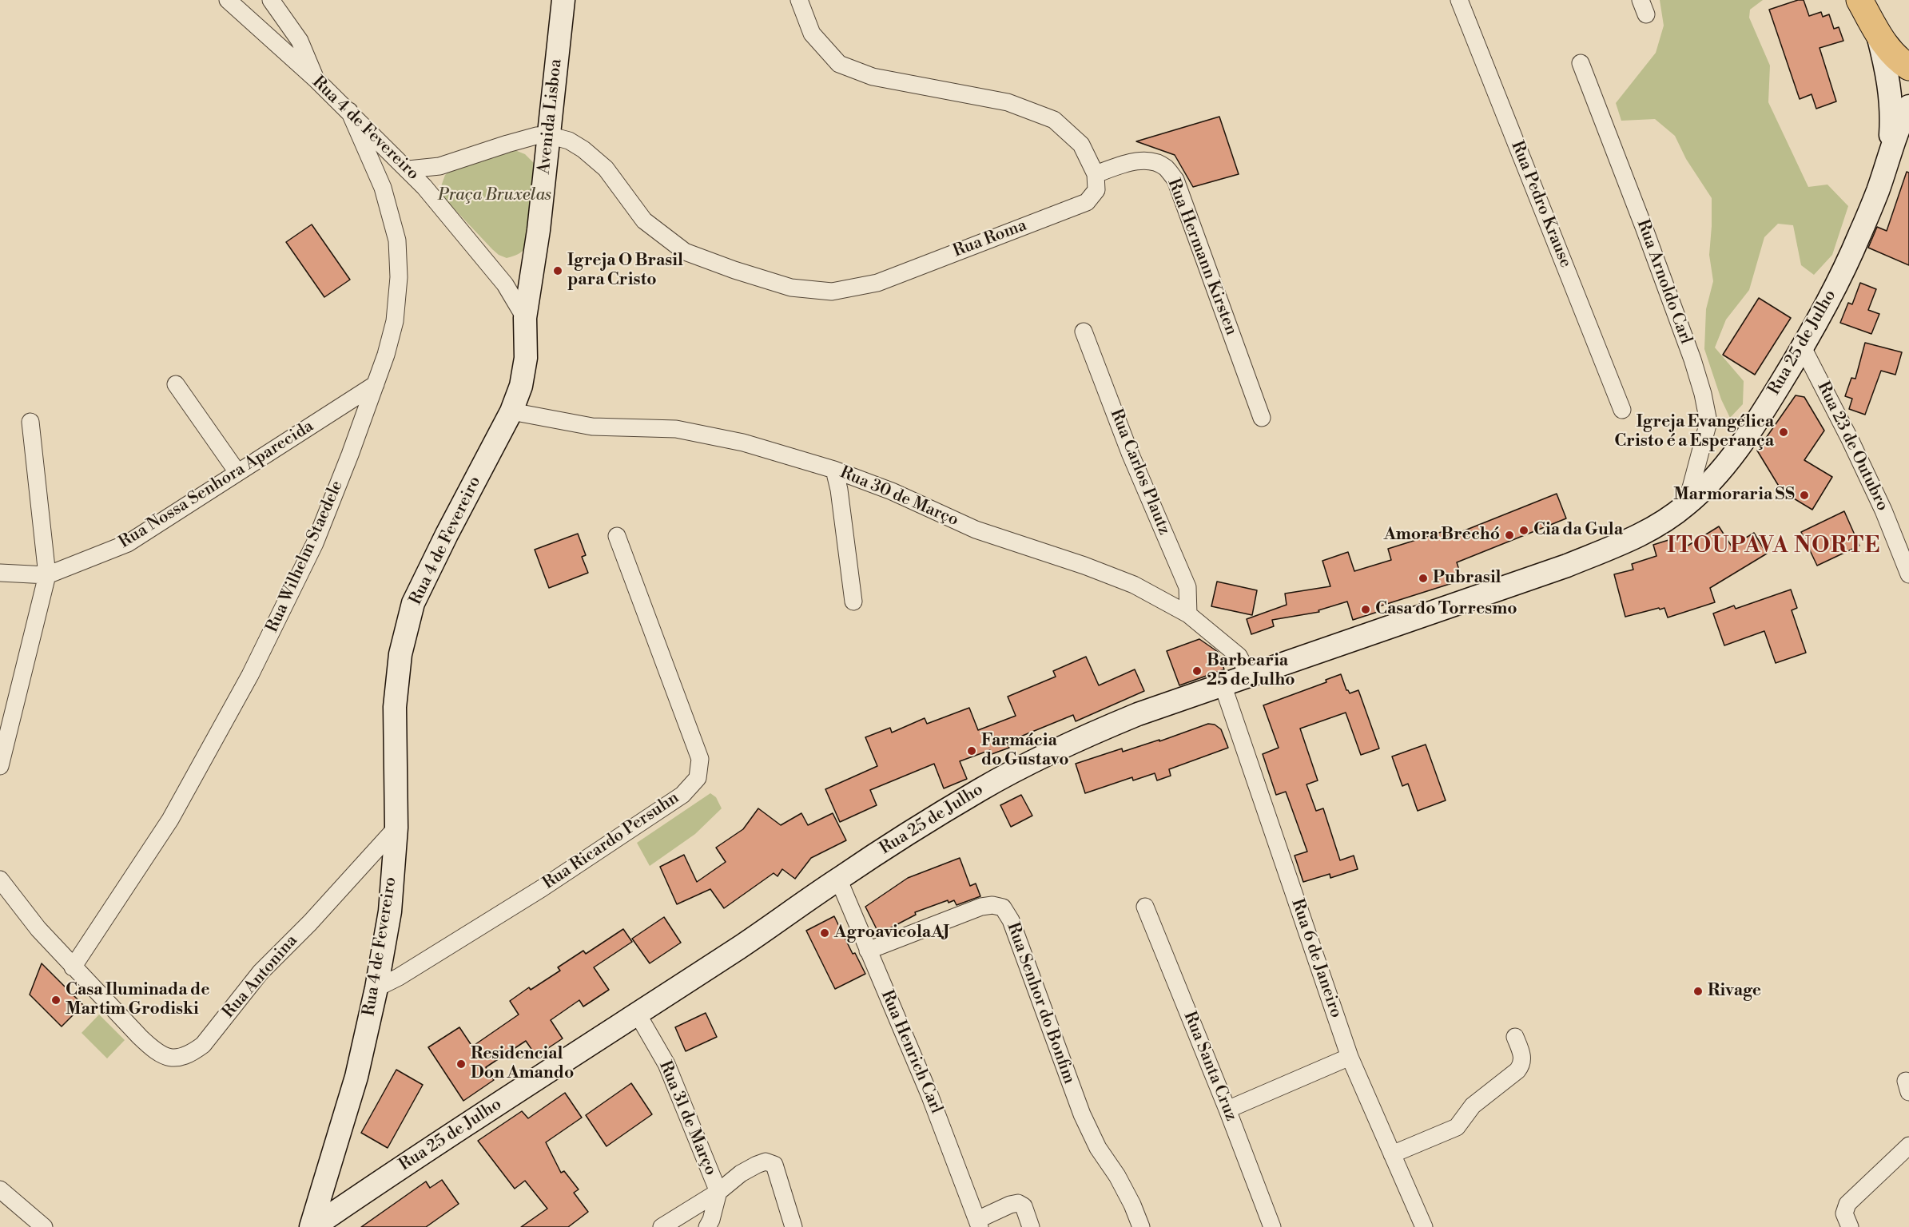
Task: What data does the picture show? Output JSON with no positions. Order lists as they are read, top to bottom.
{
  "streets": {
    "main road": ["Avenida Lisboa", "Rua 4 de Fevereiro", "Rua 25 de Julho"],
    "street": [
      "Rua Pedro Krause",
      "Rua Roma",
      "Rua Hermann Kirsten",
      "Rua Arnoldo Carl",
      "Rua 23 de Outubro",
      "Rua Carlos Plautz",
      "Rua Nossa Senhora Aparecida",
      "Rua 30 de Março",
      "Rua Wilhelm Staedele",
      "Rua Ricardo Persuhn",
      "Rua 6 de Janeiro",
      "Rua Antonina",
      "Rua Senhor do Bonfim",
      "Rua Henrich Carl",
      "Rua Santa Cruz",
      "Rua 31 de Março"
    ]
  },
  "crossings": [
    ["Avenida Lisboa", "Rua 4 de Fevereiro"],
    ["Avenida Lisboa", "Rua Roma"],
    ["Rua 4 de Fevereiro", "Rua 25 de Julho"],
    ["Rua 4 de Fevereiro", "Rua 30 de Março"],
    ["Rua 4 de Fevereiro", "Rua Wilhelm Staedele"],
    ["Rua 4 de Fevereiro", "Rua Ricardo Persuhn"],
    ["Rua 4 de Fevereiro", "Rua Antonina"],
    ["Rua Roma", "Rua Hermann Kirsten"],
    ["Rua Arnoldo Carl", "Rua 25 de Julho"],
    ["Rua 25 de Julho", "Rua 23 de Outubro"],
    ["Rua 25 de Julho", "Rua 30 de Março"],
    ["Rua 25 de Julho", "Rua 6 de Janeiro"],
    ["Rua 25 de Julho", "Rua Henrich Carl"],
    ["Rua 25 de Julho", "Rua 31 de Março"],
    ["Rua Carlos Plautz", "Rua 30 de Março"],
    ["Rua Nossa Senhora Aparecida", "Rua Wilhelm Staedele"],
    ["Rua Wilhelm Staedele", "Rua Antonina"],
    ["Rua Senhor do Bonfim", "Rua Henrich Carl"]
  ],
  "districts": ["ITOUPAVA NORTE"],
  "parks": ["Praça Bruxelas"],
  "places": [
    "Igreja O Brasil para Cristo",
    "Igreja Evangélica Cristo é a Esperança",
    "Marmoraria SS",
    "Cia da Gula",
    "Amora Brechó",
    "Pubrasil",
    "Casa do Torresmo",
    "Barbearia 25 de Julho",
    "Farmácia do Gustavo",
    "AgroavicolaAJ",
    "Rivage",
    "Casa Iluminada de Martim Grodiski",
    "Residencial Don Amando"
  ]
}
